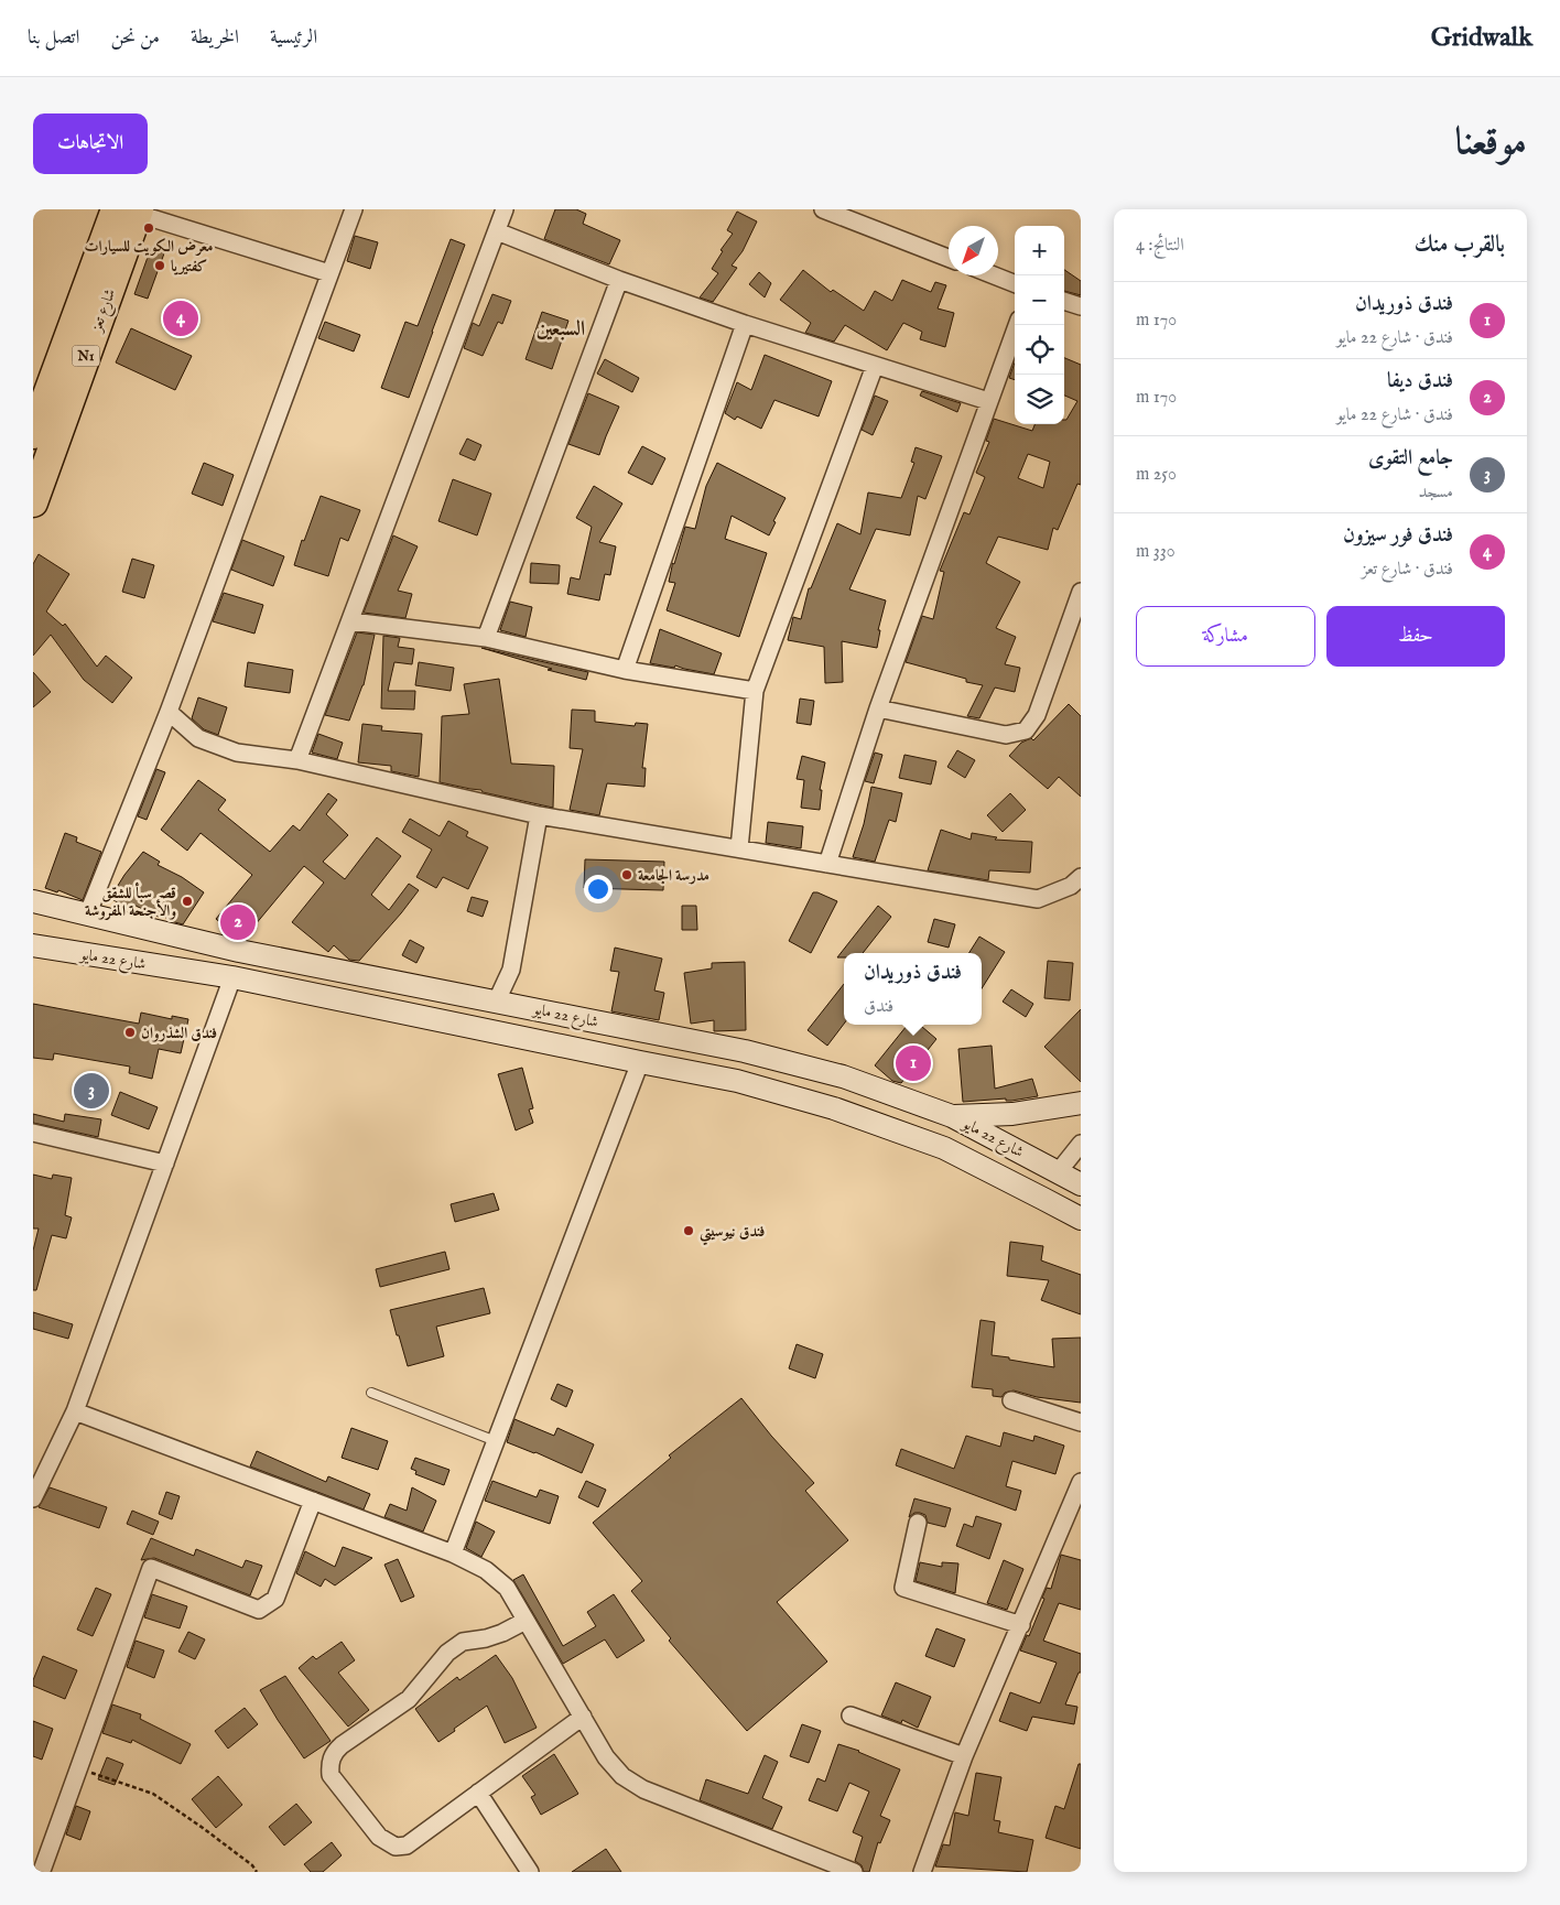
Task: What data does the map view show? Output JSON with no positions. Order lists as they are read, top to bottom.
{
  "streets": {
    "highway": ["شارع تعز", "N1"],
    "main road": ["شارع 22 مايو"]
  },
  "districts": ["السبعين"],
  "places": [
    "معرض الكويت للسيارات",
    "كفتيريا",
    "مدرسة الجامعة",
    "قصر سبأ للشقق والأجنحة المفروشة",
    "فندق الشذروان",
    "فندق نيوسيتي"
  ],
  "north": "bottom left",
  "page": {
    "header": "Gridwalk",
    "nav": [
      "الرئيسية",
      "الخريطة",
      "من نحن",
      "اتصل بنا"
    ],
    "title": "موقعنا",
    "buttons": [
      "الاتجاهات",
      ["حفظ", "مشاركة"]
    ],
    "heading": ["بالقرب منك", "النتائج: 4"],
    "map_buttons": ["+", "−"],
    "list": [
      {
        "mark": "1",
        "name": "فندق ذوريدان",
        "note": "فندق · شارع 22 مايو",
        "value": "170 m"
      },
      {
        "mark": "2",
        "name": "فندق ديفا",
        "note": "فندق · شارع 22 مايو",
        "value": "170 m"
      },
      {
        "mark": "3",
        "name": "جامع التقوى",
        "note": "مسجد",
        "value": "250 m"
      },
      {
        "mark": "4",
        "name": "فندق فور سيزون",
        "note": "فندق · شارع تعز",
        "value": "330 m"
      }
    ],
    "pins": [
      "4",
      "2",
      "1",
      "3"
    ],
    "popup": ["فندق ذوريدان", "فندق"]
  }
}
